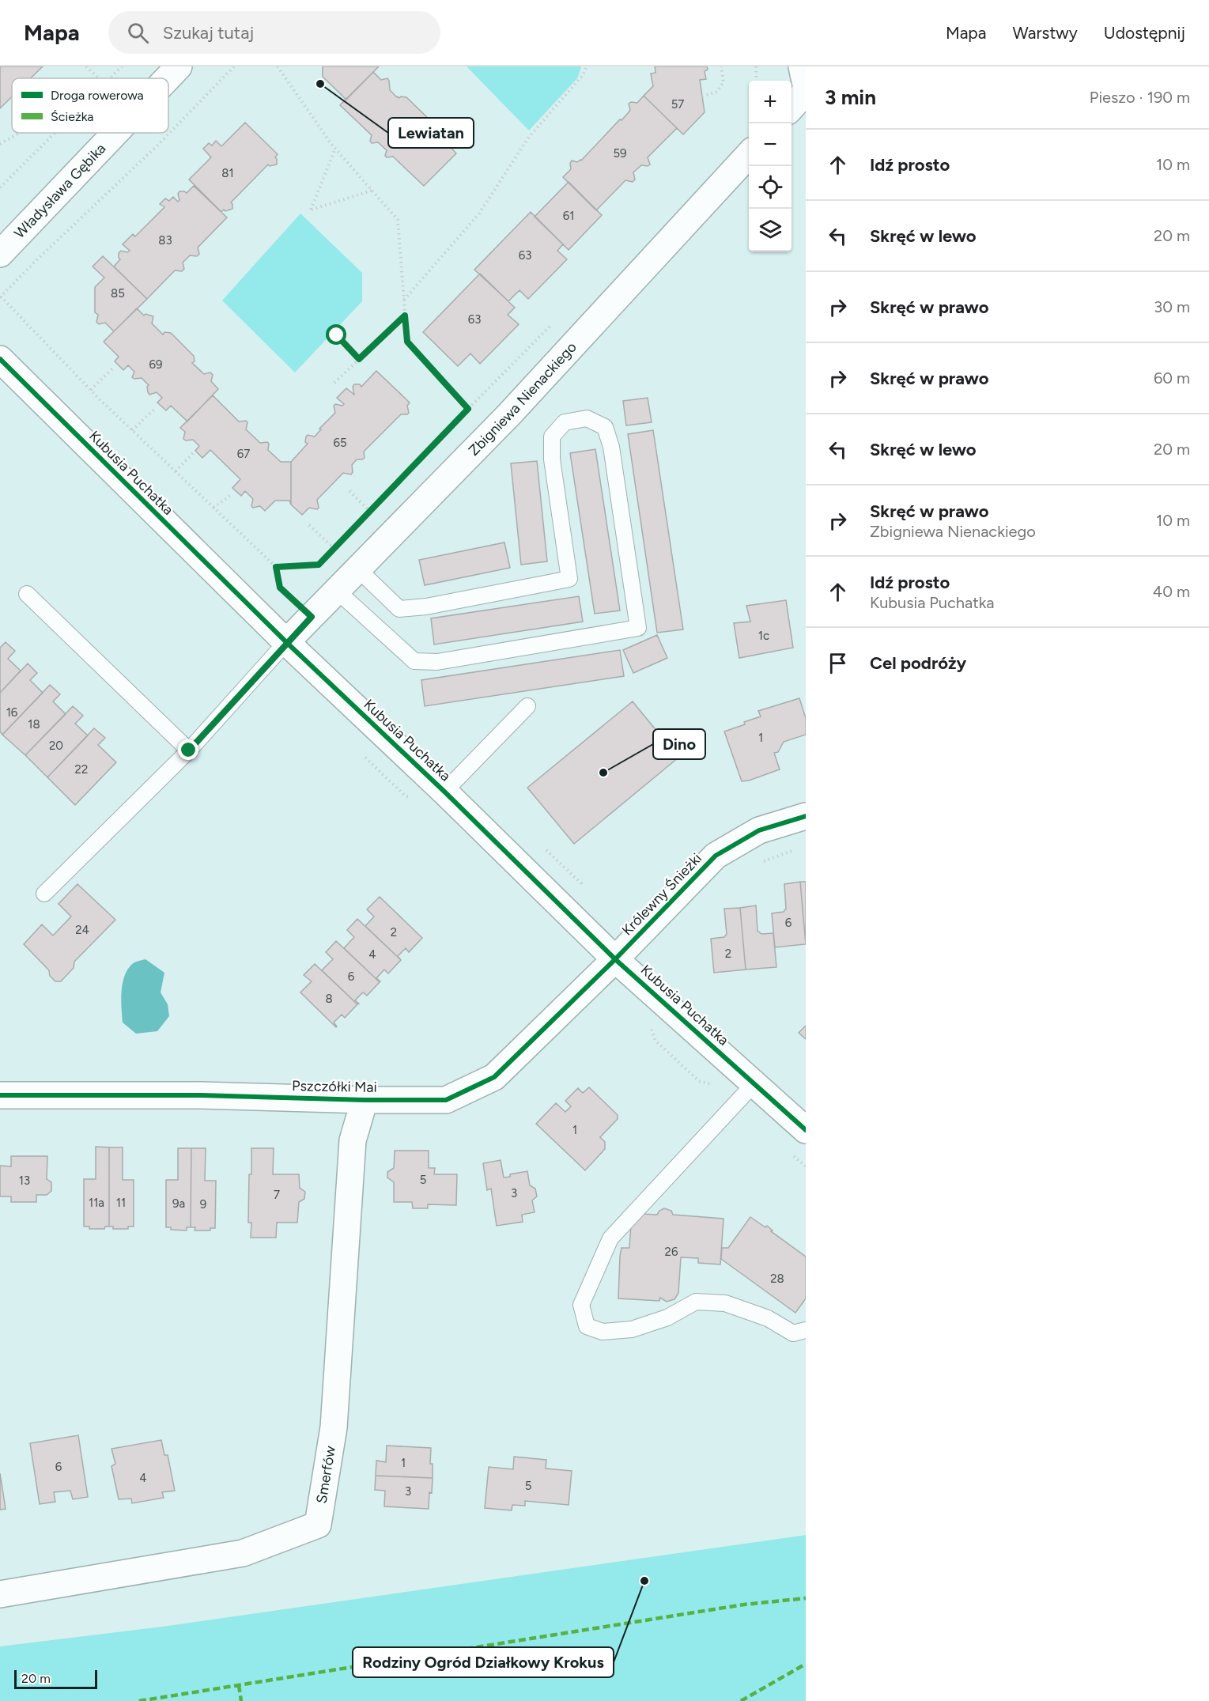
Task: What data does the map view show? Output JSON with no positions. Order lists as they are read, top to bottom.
{
  "streets": {
    "street": [
      "Władysława Gębika",
      "Zbigniewa Nienackiego",
      "Kubusia Puchatka",
      "Królewny Śnieżki",
      "Pszczółki Mai",
      "Smerfów"
    ]
  },
  "crossings": [
    ["Zbigniewa Nienackiego", "Kubusia Puchatka"],
    ["Kubusia Puchatka", "Królewny Śnieżki"],
    ["Kubusia Puchatka", "Pszczółki Mai"],
    ["Królewny Śnieżki", "Pszczółki Mai"],
    ["Pszczółki Mai", "Smerfów"]
  ],
  "places": ["Lewiatan", "Dino", "Rodziny Ogród Działkowy Krokus"],
  "house_numbers": [
    "57",
    "59",
    "81",
    "61",
    "83",
    "63",
    "85",
    "63",
    "69",
    "65",
    "67",
    "1c",
    "16",
    "18",
    "1",
    "20",
    "22",
    "6",
    "24",
    "2",
    "2",
    "4",
    "6",
    "8",
    "1",
    "5",
    "13",
    "3",
    "7",
    "11a",
    "11",
    "9a",
    "9",
    "26",
    "28",
    "1",
    "6",
    "4",
    "5",
    "3"
  ],
  "legend": ["Droga rowerowa", "Ścieżka"],
  "scale_bar": "20 m",
  "page": {
    "header": "Mapa",
    "search": "Szukaj tutaj",
    "nav": ["Mapa", "Warstwy", "Udostępnij"],
    "heading": ["3 min", "Pieszo · 190 m"],
    "map_buttons": ["+", "−"],
    "list": [
      ["Idź prosto", "10 m"],
      ["Skręć w lewo", "20 m"],
      ["Skręć w prawo", "30 m"],
      ["Skręć w prawo", "60 m"],
      ["Skręć w lewo", "20 m"],
      ["Skręć w prawo", "Zbigniewa Nienackiego", "10 m"],
      ["Idź prosto", "Kubusia Puchatka", "40 m"],
      "Cel podróży"
    ],
    "scale": "20 m"
  }
}
